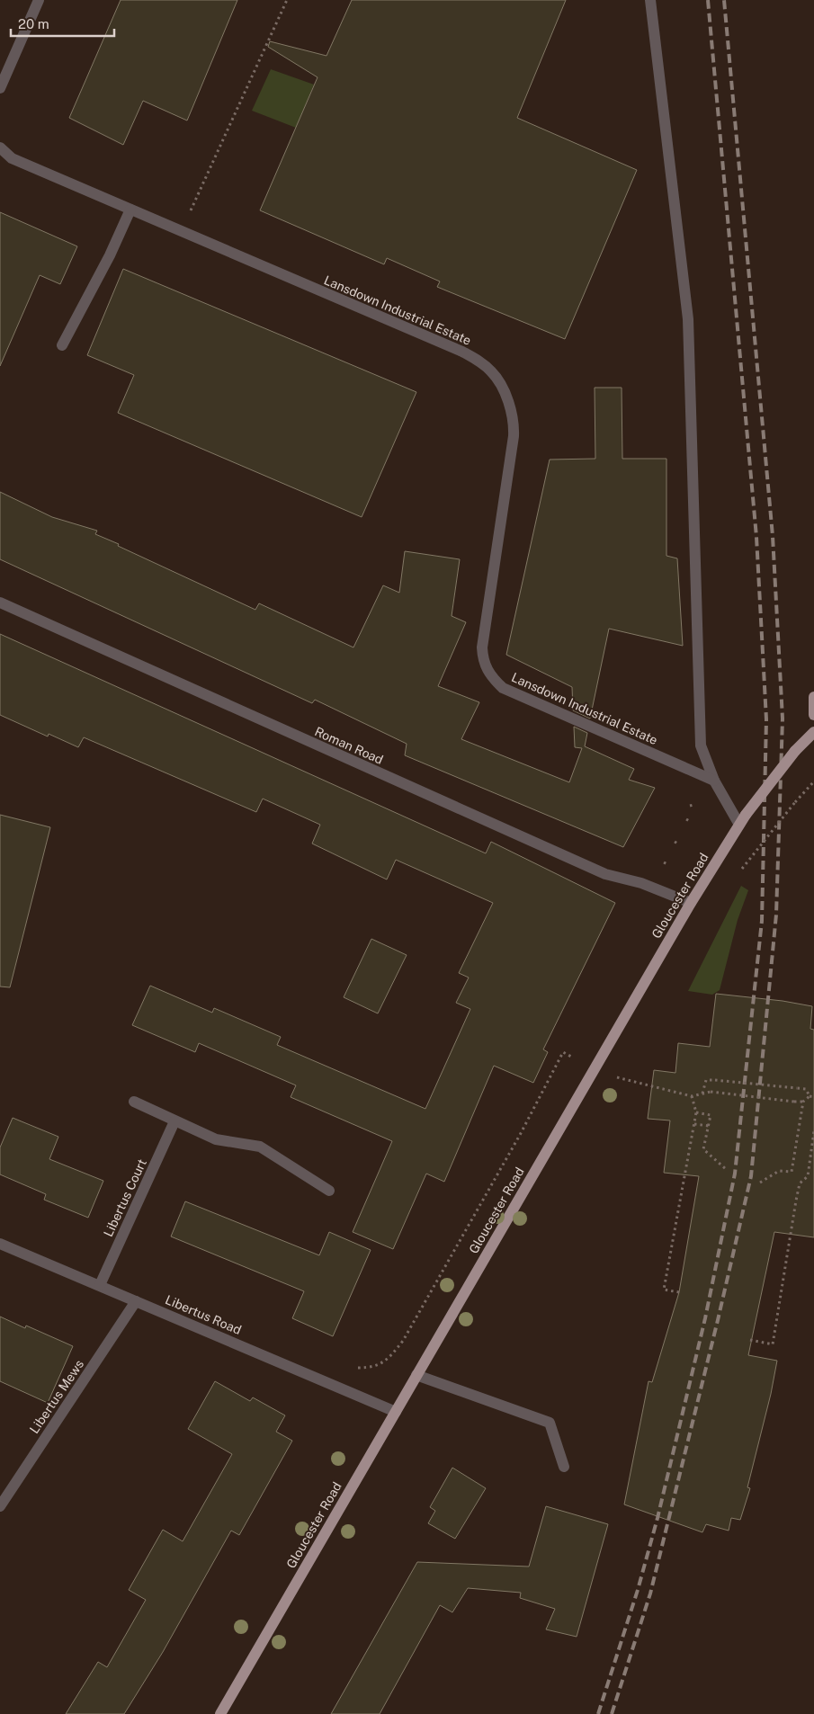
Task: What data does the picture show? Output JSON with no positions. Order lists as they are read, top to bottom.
{
  "streets": {
    "main road": ["Gloucester Road"],
    "street": [
      "Lansdown Industrial Estate",
      "Roman Road",
      "Libertus Court",
      "Libertus Road",
      "Libertus Mews"
    ]
  },
  "crossings": [
    ["Roman Road", "Gloucester Road"],
    ["Gloucester Road", "Libertus Road"],
    ["Libertus Court", "Libertus Road"],
    ["Libertus Road", "Libertus Mews"]
  ],
  "scale_bar": "20 m"
}
